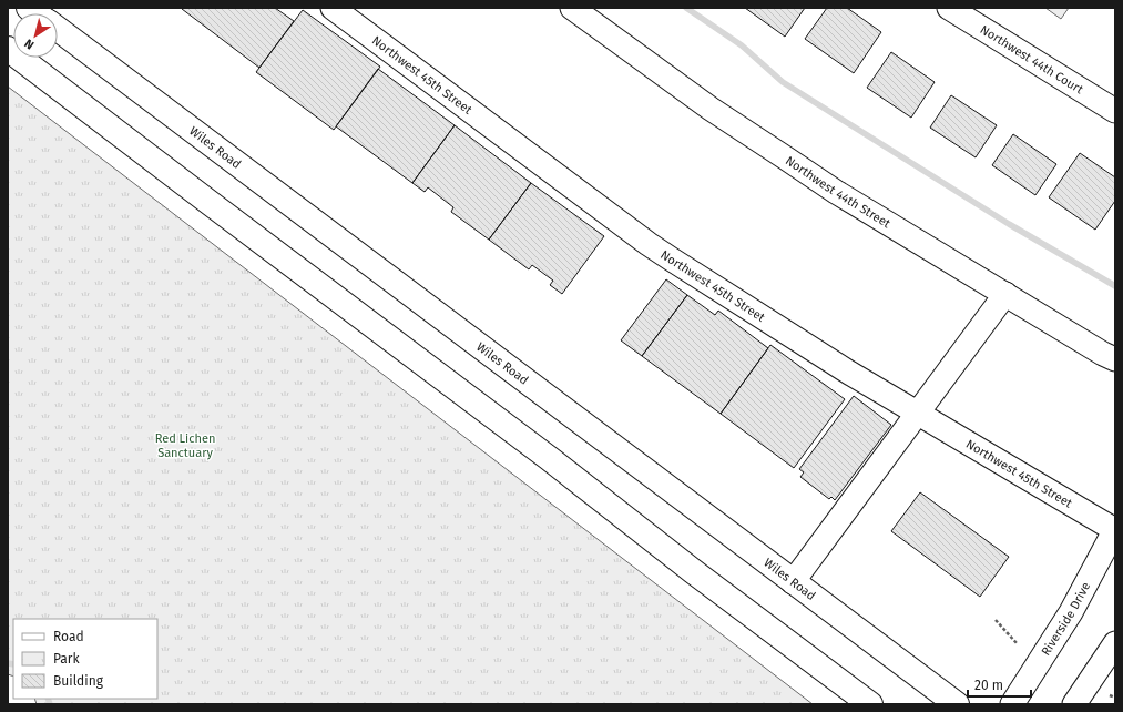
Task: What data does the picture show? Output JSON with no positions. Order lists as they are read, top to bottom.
{
  "streets": {
    "main road": ["Wiles Road"],
    "street": [
      "Northwest 44th Court",
      "Northwest 45th Street",
      "Northwest 44th Street",
      "Riverside Drive"
    ]
  },
  "crossings": [
    ["Northwest 45th Street", "Riverside Drive"]
  ],
  "parks": ["Red Lichen Sanctuary"],
  "legend": ["Road", "Park", "Building"],
  "scale_bar": "20 m",
  "north": "bottom left"
}
